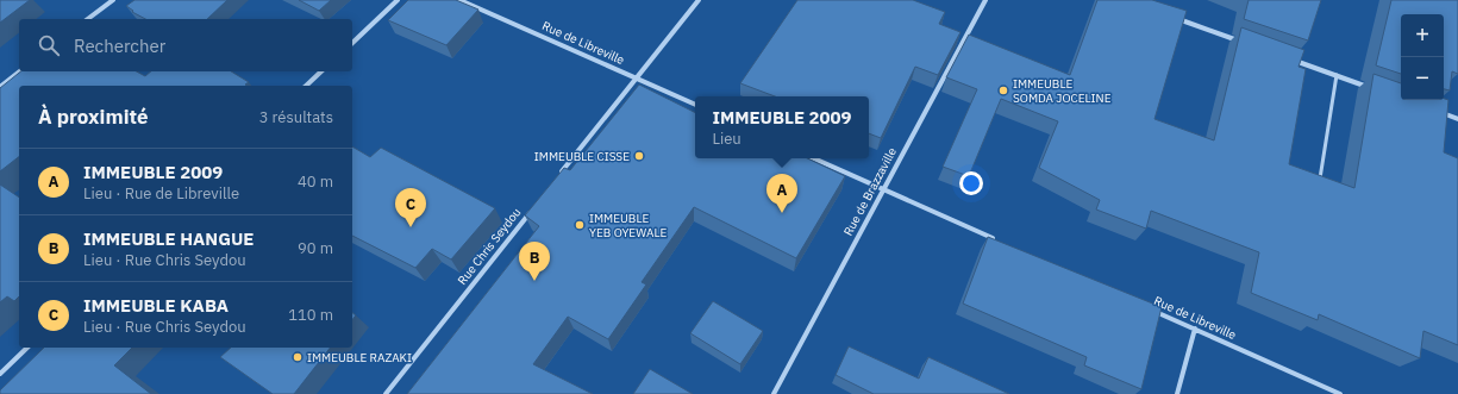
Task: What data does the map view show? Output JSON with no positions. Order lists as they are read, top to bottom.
{
  "streets": {
    "street": ["Rue de Libreville", "Rue de Brazzaville", "Rue Chris Seydou"]
  },
  "places": [
    "IMMEUBLE SOMDA JOCELINE",
    "IMMEUBLE CISSE",
    "IMMEUBLE YEB OYEWALE",
    "IMMEUBLE RAZAKI"
  ],
  "page": {
    "map_buttons": ["+", "−"],
    "search": "Rechercher",
    "heading": ["À proximité", "3 résultats"],
    "popup": ["IMMEUBLE 2009", "Lieu"],
    "list": [
      {
        "mark": "A",
        "name": "IMMEUBLE 2009",
        "note": "Lieu · Rue de Libreville",
        "value": "40 m"
      },
      {
        "mark": "B",
        "name": "IMMEUBLE HANGUE",
        "note": "Lieu · Rue Chris Seydou",
        "value": "90 m"
      },
      {
        "mark": "C",
        "name": "IMMEUBLE KABA",
        "note": "Lieu · Rue Chris Seydou",
        "value": "110 m"
      }
    ],
    "pins": ["A", "C", "B"]
  }
}
